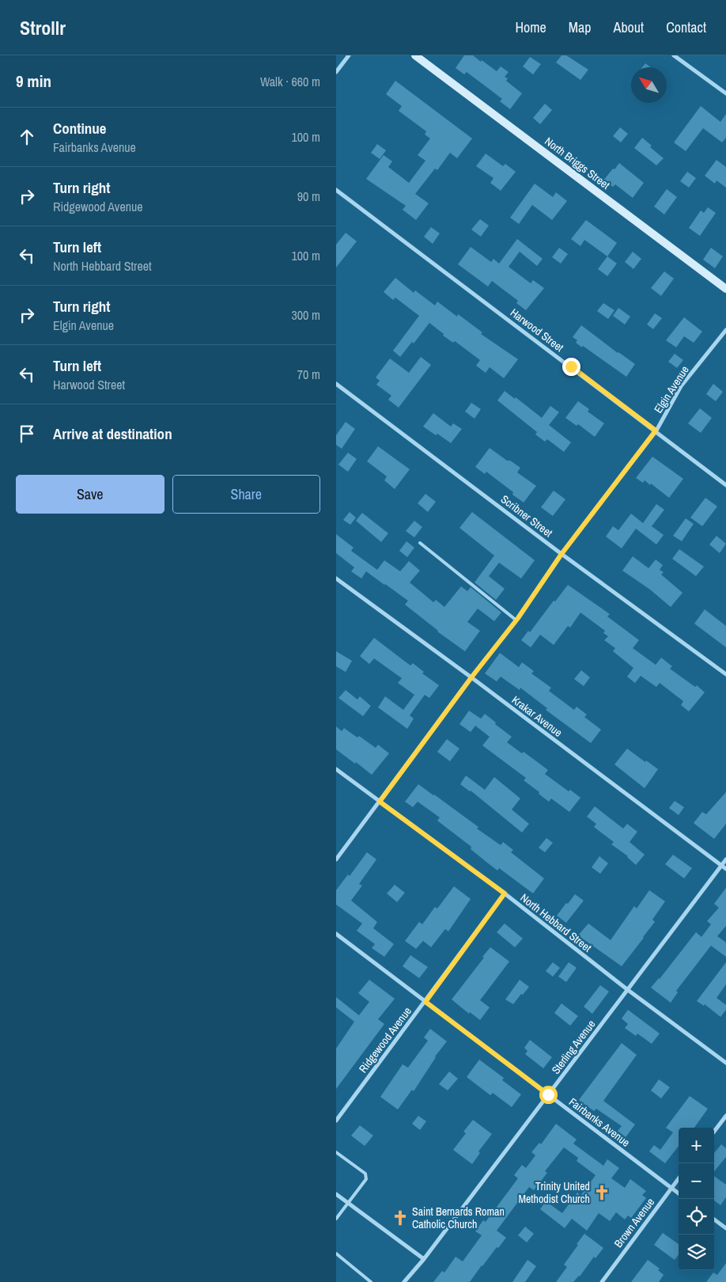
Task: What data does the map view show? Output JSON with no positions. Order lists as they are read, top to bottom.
{
  "streets": {
    "street": [
      "North Briggs Street",
      "Harwood Street",
      "Elgin Avenue",
      "Scribner Street",
      "Krakar Avenue",
      "North Hebbard Street",
      "Ridgewood Avenue",
      "Sterling Avenue",
      "Fairbanks Avenue",
      "Brown Avenue"
    ]
  },
  "crossings": [
    ["Harwood Street", "Elgin Avenue"],
    ["Elgin Avenue", "Scribner Street"],
    ["Elgin Avenue", "Krakar Avenue"],
    ["Elgin Avenue", "North Hebbard Street"],
    ["Krakar Avenue", "Sterling Avenue"],
    ["North Hebbard Street", "Ridgewood Avenue"],
    ["North Hebbard Street", "Sterling Avenue"],
    ["Ridgewood Avenue", "Fairbanks Avenue"],
    ["Sterling Avenue", "Fairbanks Avenue"],
    ["Fairbanks Avenue", "Brown Avenue"]
  ],
  "places": {
    "church": ["Trinity United Methodist Church", "Saint Bernards Roman Catholic Church"]
  },
  "north": "top left",
  "page": {
    "header": "Strollr",
    "nav": [
      "Home",
      "Map",
      "About",
      "Contact"
    ],
    "heading": ["9 min", "Walk · 660 m"],
    "list": [
      ["Continue", "Fairbanks Avenue", "100 m"],
      ["Turn right", "Ridgewood Avenue", "90 m"],
      ["Turn left", "North Hebbard Street", "100 m"],
      ["Turn right", "Elgin Avenue", "300 m"],
      ["Turn left", "Harwood Street", "70 m"],
      "Arrive at destination"
    ],
    "buttons": ["Save", "Share"],
    "map_buttons": ["+", "−"]
  }
}
